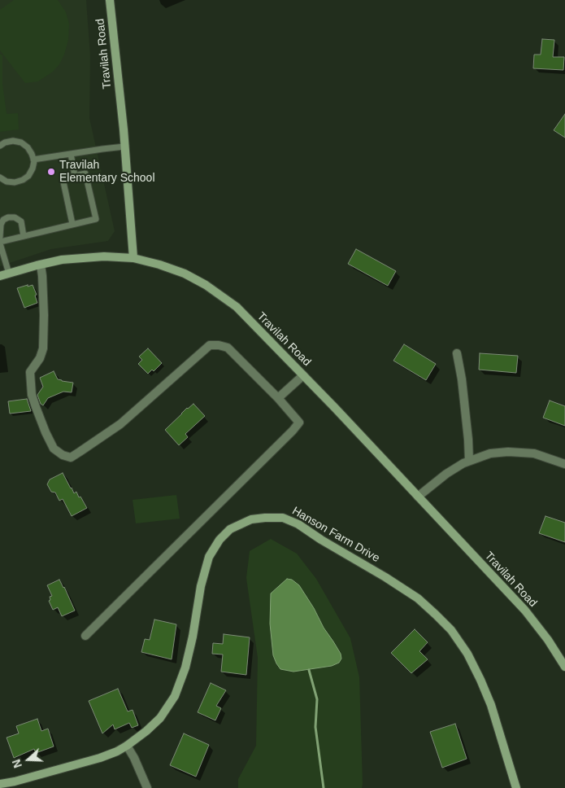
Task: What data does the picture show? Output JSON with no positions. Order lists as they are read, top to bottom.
{
  "streets": {
    "main road": ["Travilah Road", "Hanson Farm Drive"]
  },
  "places": ["Travilah Elementary School"],
  "north": "left"
}
